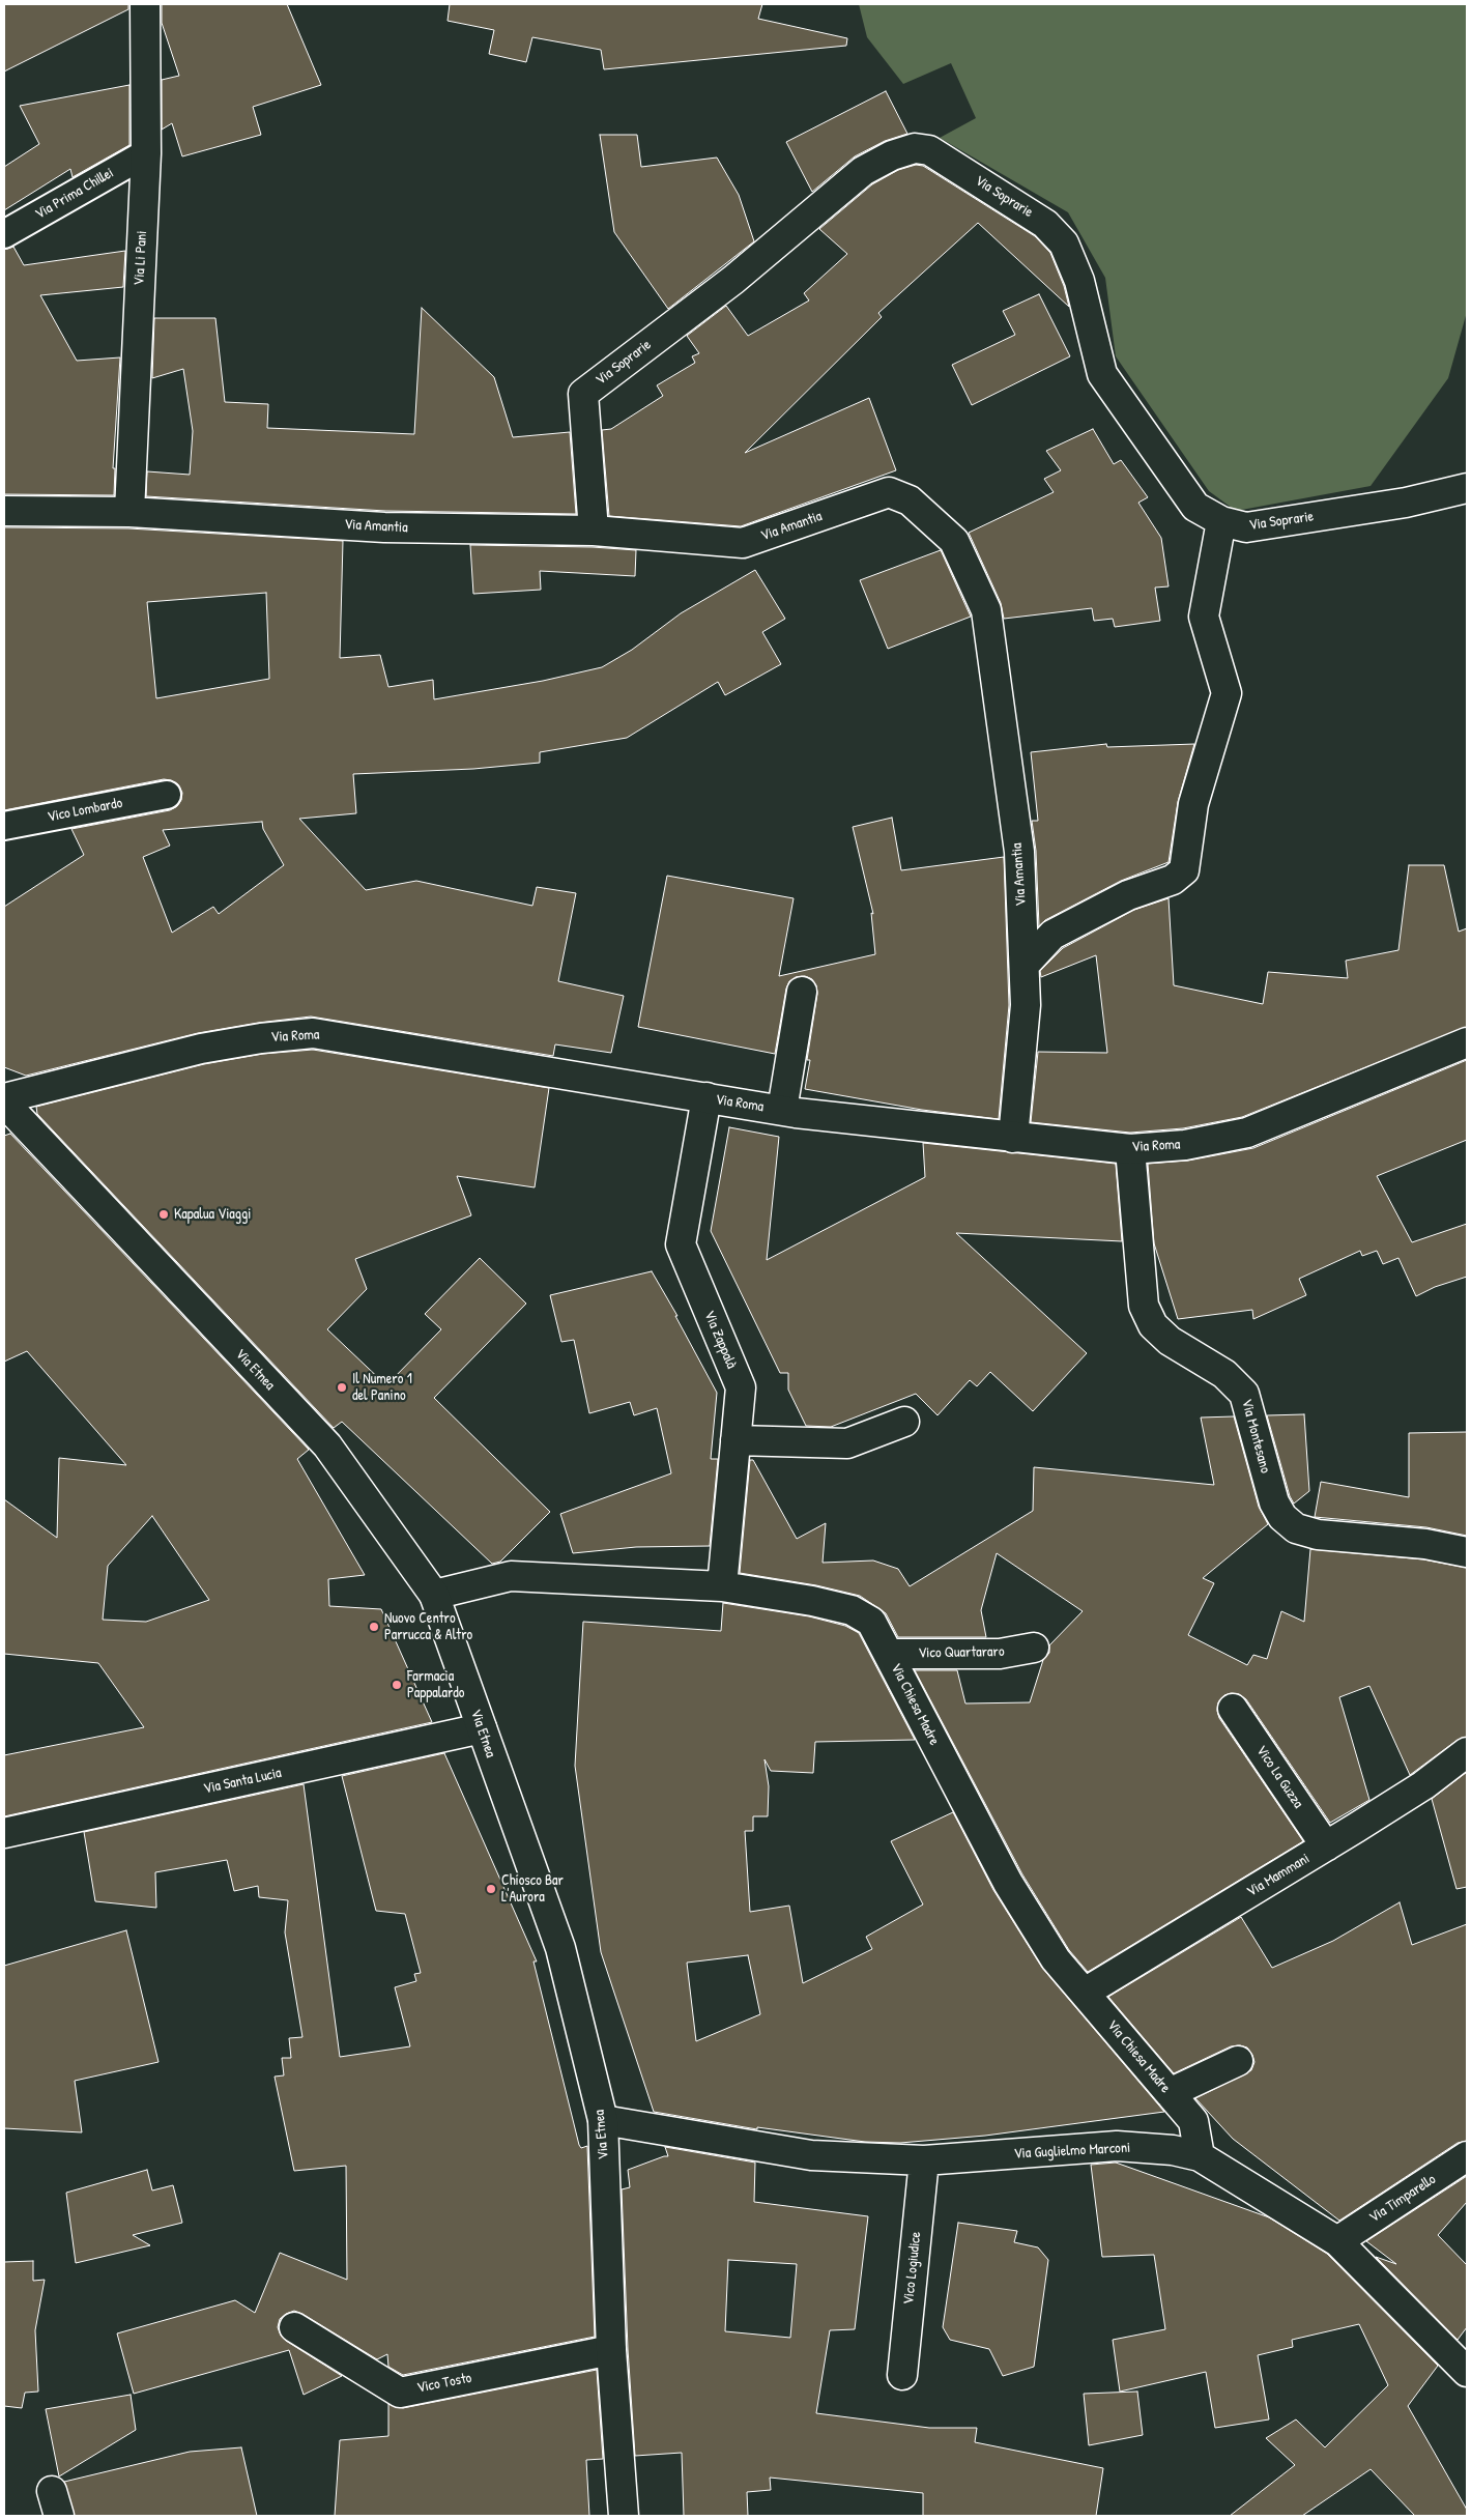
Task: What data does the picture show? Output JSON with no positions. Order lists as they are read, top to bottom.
{
  "streets": {
    "street": [
      "Via Prima Chillei",
      "Via Soprarie",
      "Via Li Pani",
      "Via Amantia",
      "Vico Lombardo",
      "Via Roma",
      "Via Zappalà",
      "Via Etnea",
      "Via Montesano",
      "Vico Quartararo",
      "Via Chiesa Madre",
      "Vico La Guzza",
      "Via Santa Lucia",
      "Via Mammani",
      "Via Guglielmo Marconi",
      "Via Timparello",
      "Vico Logiudice",
      "Vico Tosto"
    ]
  },
  "crossings": [
    ["Via Prima Chillei", "Via Li Pani"],
    ["Via Soprarie", "Via Amantia"],
    ["Via Li Pani", "Via Amantia"],
    ["Via Amantia", "Via Roma"],
    ["Via Roma", "Via Zappalà"],
    ["Via Roma", "Via Montesano"],
    ["Via Zappalà", "Via Chiesa Madre"],
    ["Via Etnea", "Via Chiesa Madre"],
    ["Via Etnea", "Via Santa Lucia"],
    ["Via Etnea", "Via Guglielmo Marconi"],
    ["Via Etnea", "Vico Tosto"],
    ["Vico Quartararo", "Via Chiesa Madre"],
    ["Via Chiesa Madre", "Via Mammani"],
    ["Via Chiesa Madre", "Via Guglielmo Marconi"],
    ["Vico La Guzza", "Via Mammani"],
    ["Via Guglielmo Marconi", "Via Timparello"],
    ["Via Guglielmo Marconi", "Vico Logiudice"]
  ],
  "places": [
    "Kapalua Viaggi",
    "Il Numero 1 del Panino",
    "Nuovo Centro Parrucca & Altro",
    "Farmacia Pappalardo",
    "Chiosco Bar L'Aurora"
  ]
}
